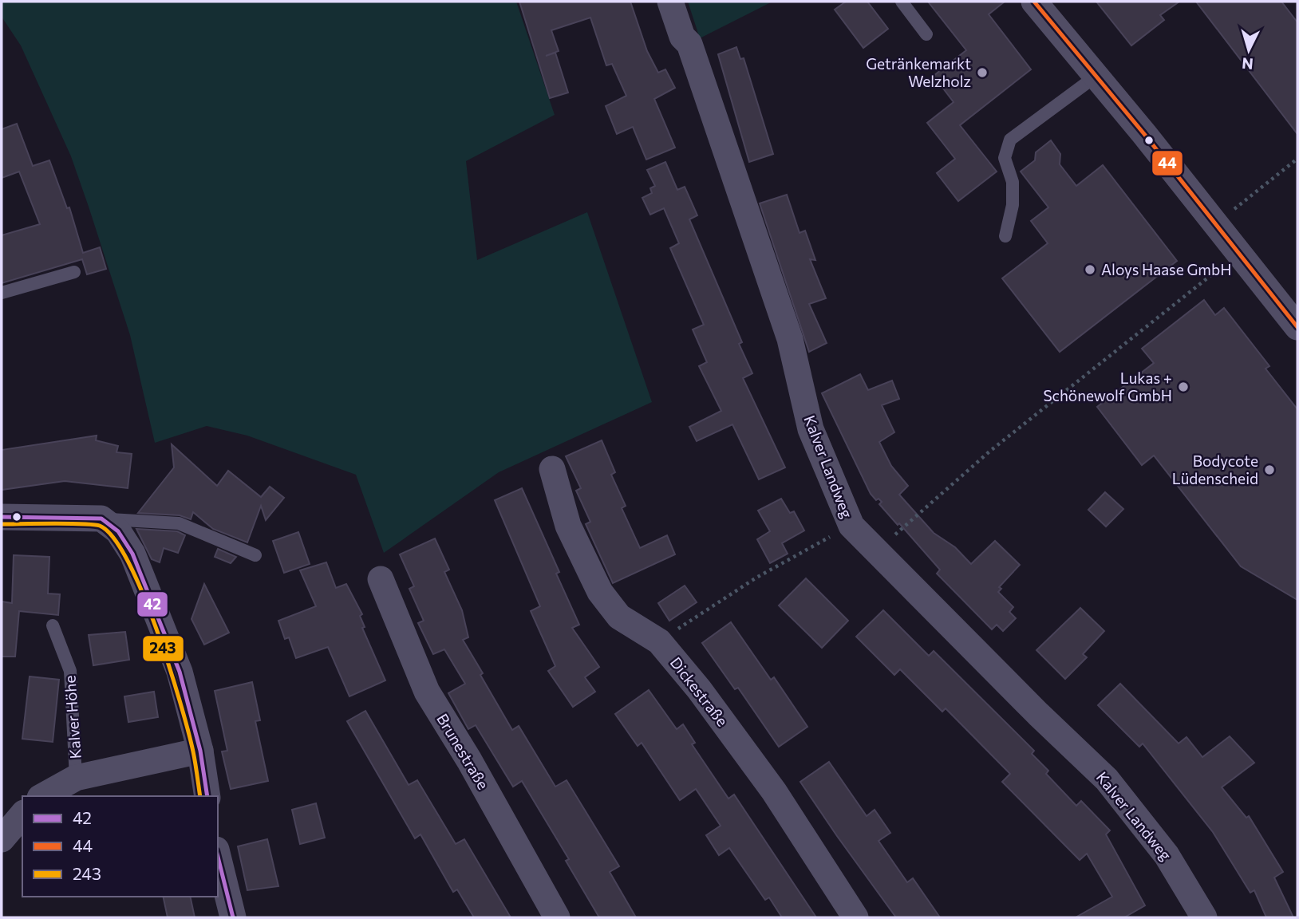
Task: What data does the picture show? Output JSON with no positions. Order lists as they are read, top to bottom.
{
  "streets": {
    "street": [
      "Kalver Landweg",
      "Dickestraße",
      "Kalver Höhe",
      "Brunestraße"
    ]
  },
  "places": [
    "Getränkemarkt Welzholz",
    "Aloys Haase GmbH",
    "Lukas + Schönewolf GmbH",
    "Bodycote Lüdenscheid"
  ],
  "lines": ["transit line 44", "transit line 42", "transit line 243"],
  "legend": ["42", "44", "243"],
  "north": "bottom"
}
